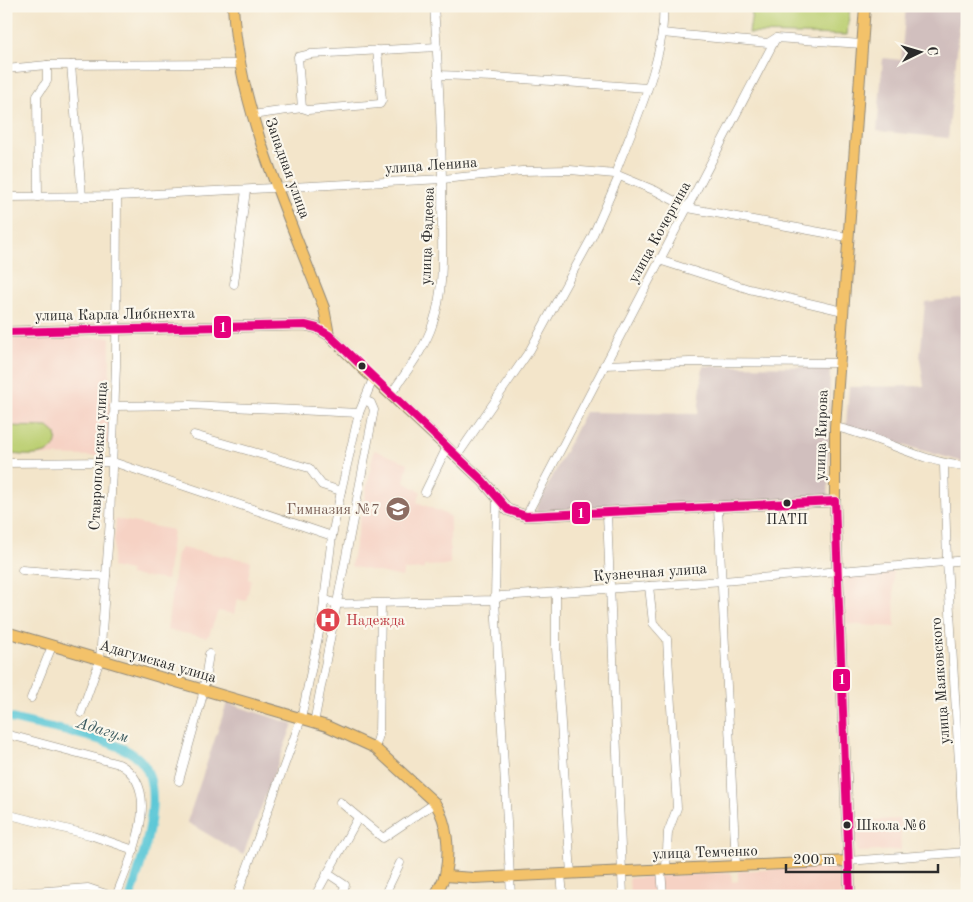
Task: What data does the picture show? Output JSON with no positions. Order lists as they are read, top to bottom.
{
  "streets": {
    "main road": [
      "Западная улица",
      "улица Карла Либкнехта",
      "улица Кирова",
      "Адагумская улица",
      "улица Темченко"
    ],
    "street": [
      "улица Ленина",
      "улица Кочергина",
      "улица Фадеева",
      "Ставропольская улица",
      "Кузнечная улица",
      "улица Маяковского"
    ]
  },
  "crossings": [
    ["улица Ленина", "Западная улица"],
    ["улица Ленина", "улица Кочергина"],
    ["улица Ленина", "улица Фадеева"],
    ["улица Ленина", "улица Кирова"],
    ["улица Ленина", "Ставропольская улица"],
    ["Западная улица", "улица Карла Либкнехта"],
    ["улица Кочергина", "улица Карла Либкнехта"],
    ["улица Фадеева", "улица Карла Либкнехта"],
    ["улица Карла Либкнехта", "улица Кирова"],
    ["улица Карла Либкнехта", "Ставропольская улица"],
    ["улица Кирова", "Кузнечная улица"],
    ["улица Кирова", "улица Темченко"],
    ["Ставропольская улица", "Адагумская улица"],
    ["Кузнечная улица", "улица Маяковского"],
    ["улица Маяковского", "улица Темченко"]
  ],
  "water": ["Адагум"],
  "places": {
    "other": ["ПАТП", "Школа №6"],
    "school or university": ["Гимназия №7"],
    "hospital": ["Надежда"]
  },
  "lines": ["transit line 1"],
  "scale_bar": "200 m",
  "north": "right"
}
